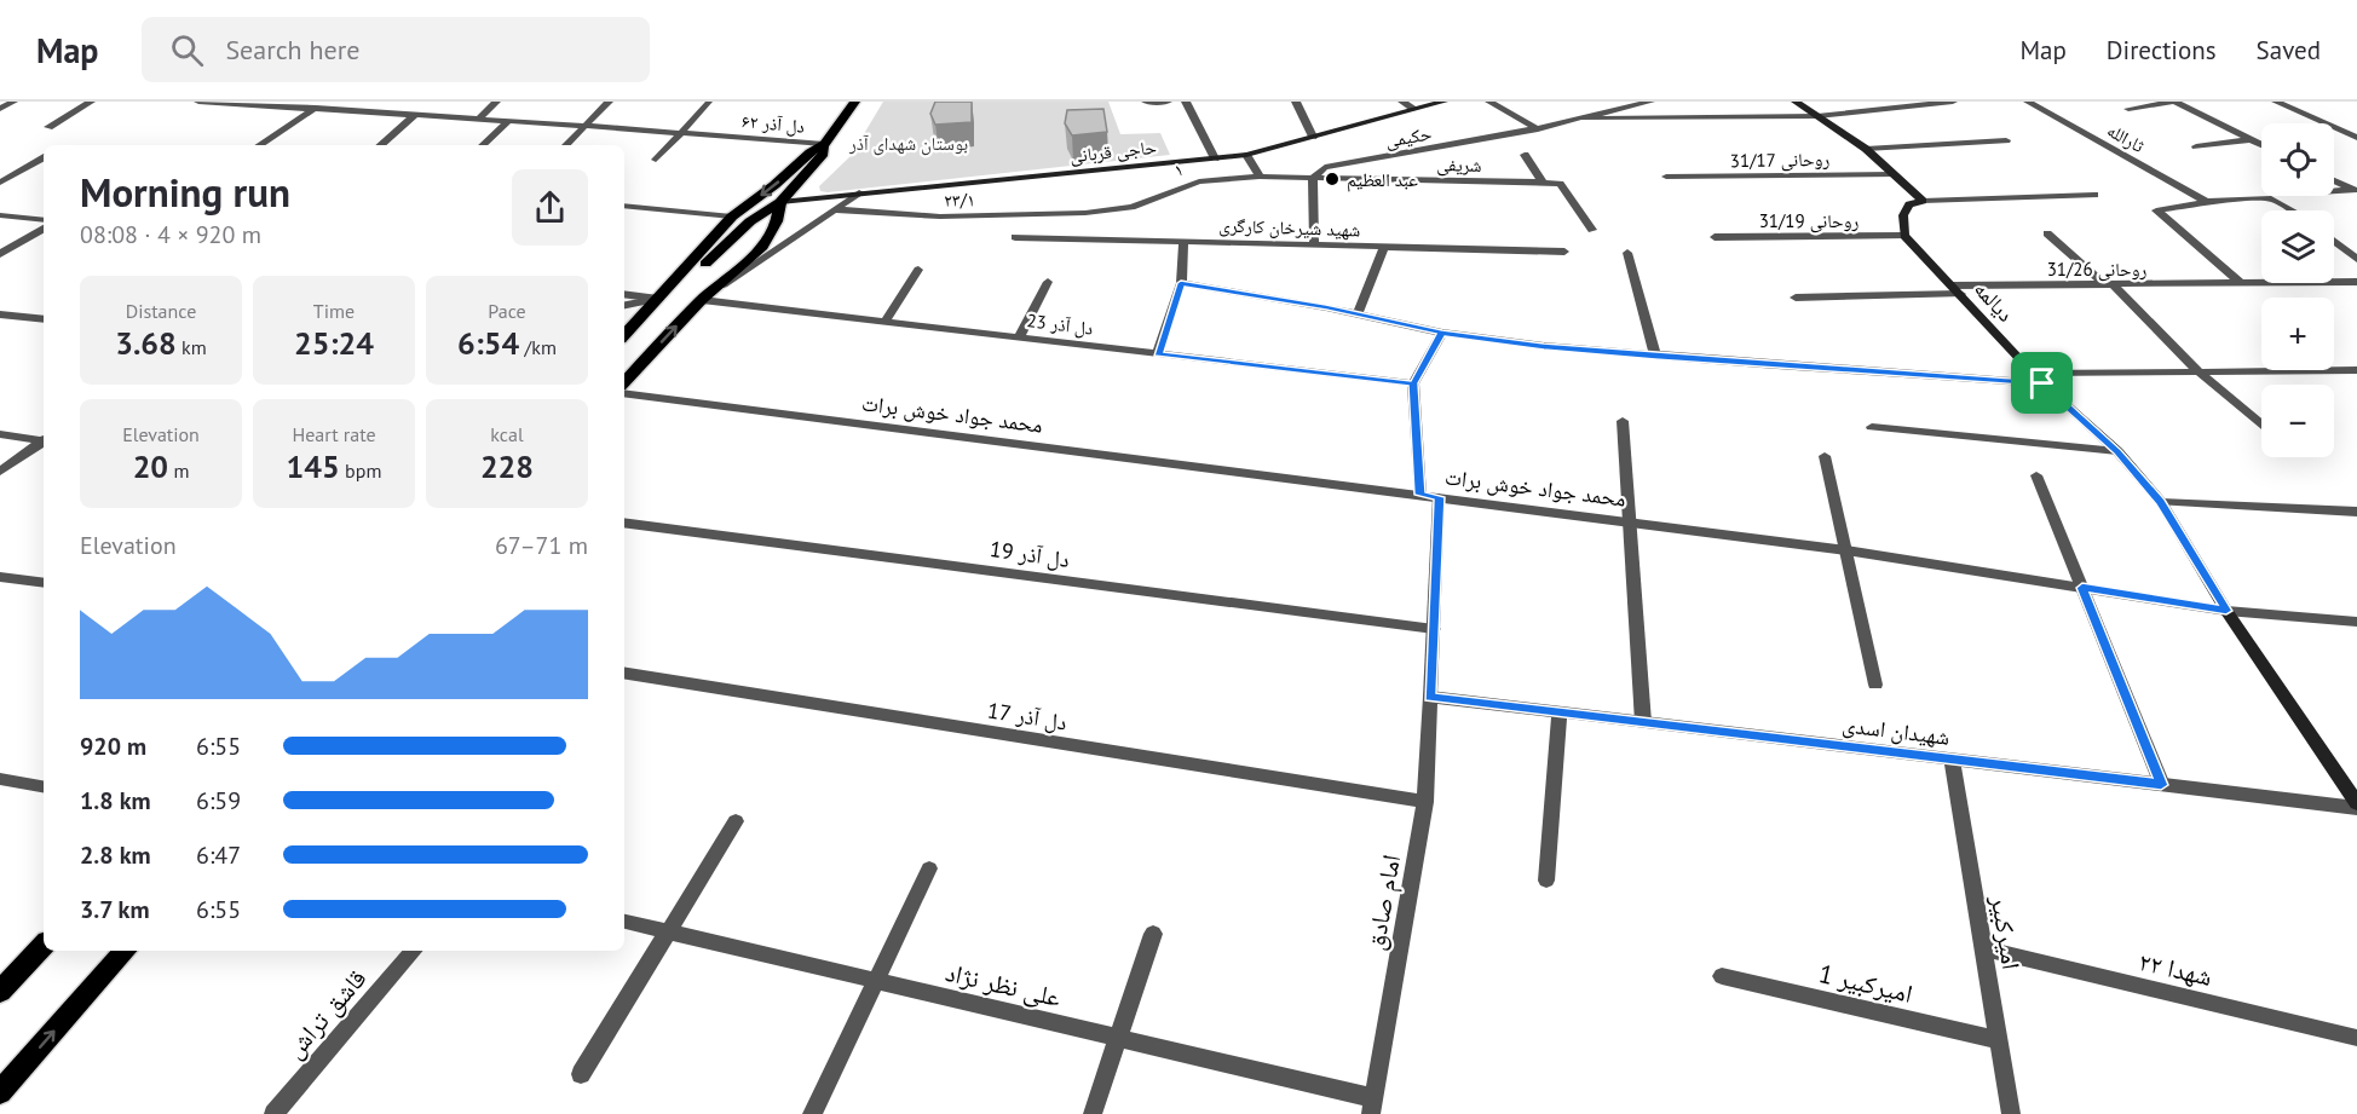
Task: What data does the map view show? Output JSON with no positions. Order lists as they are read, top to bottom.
{
  "streets": {
    "main road": ["حاجی قربانی", "دیالمه"],
    "street": [
      "دل آذر ۶۲",
      "حکیمی",
      "ثارالله",
      "روحانی 31/17",
      "شریفی",
      "۱",
      "۲۳/۱",
      "روحانی 31/19",
      "شهید شیرخان کارگری",
      "روحانی 31/26",
      "دل آذر 23",
      "محمد جواد خوش برات",
      "دل آذر 19",
      "دل آذر 17",
      "شهیدان اسدی",
      "امام صادق",
      "امیرکبیر",
      "شهدا ۲۲",
      "امیرکبیر 1",
      "علی نظر نژاد",
      "قاشق تراش"
    ]
  },
  "crossings": [
    ["حکیمی", "شریفی"],
    ["حکیمی", "۱"],
    ["شریفی", "۱"],
    ["۱", "۲۳/۱"],
    ["۱", "شهید شیرخان کارگری"],
    ["۲۳/۱", "شهید شیرخان کارگری"],
    ["روحانی 31/19", "دیالمه"],
    ["روحانی 31/26", "دیالمه"],
    ["دیالمه", "محمد جواد خوش برات"],
    ["دیالمه", "شهیدان اسدی"],
    ["محمد جواد خوش برات", "امام صادق"],
    ["دل آذر 19", "امام صادق"],
    ["دل آذر 17", "امام صادق"],
    ["شهیدان اسدی", "امام صادق"],
    ["شهیدان اسدی", "امیرکبیر"],
    ["امام صادق", "علی نظر نژاد"],
    ["امیرکبیر", "شهدا ۲۲"],
    ["امیرکبیر", "امیرکبیر 1"]
  ],
  "parks": ["بوستان شهدای آذر"],
  "places": ["عبد العظيم"],
  "page": {
    "header": "Map",
    "search": "Search here",
    "nav": ["Map", "Directions", "Saved"],
    "map_buttons": ["+", "−"],
    "heading": ["Morning run", "08:08 · 4 × 920 m"],
    "stats": [
      ["Distance", "3.68 km"],
      ["Time", "25:24"],
      ["Pace", "6:54 /km"],
      ["Elevation", "20 m"],
      ["Heart rate", "145 bpm"],
      ["kcal", "228"]
    ],
    "chart": ["Elevation", "67–71 m"],
    "list": [
      {
        "name": "920 m",
        "note": "6:55"
      },
      {
        "name": "1.8 km",
        "note": "6:59"
      },
      {
        "name": "2.8 km",
        "note": "6:47"
      },
      {
        "name": "3.7 km",
        "note": "6:55"
      }
    ]
  }
}
